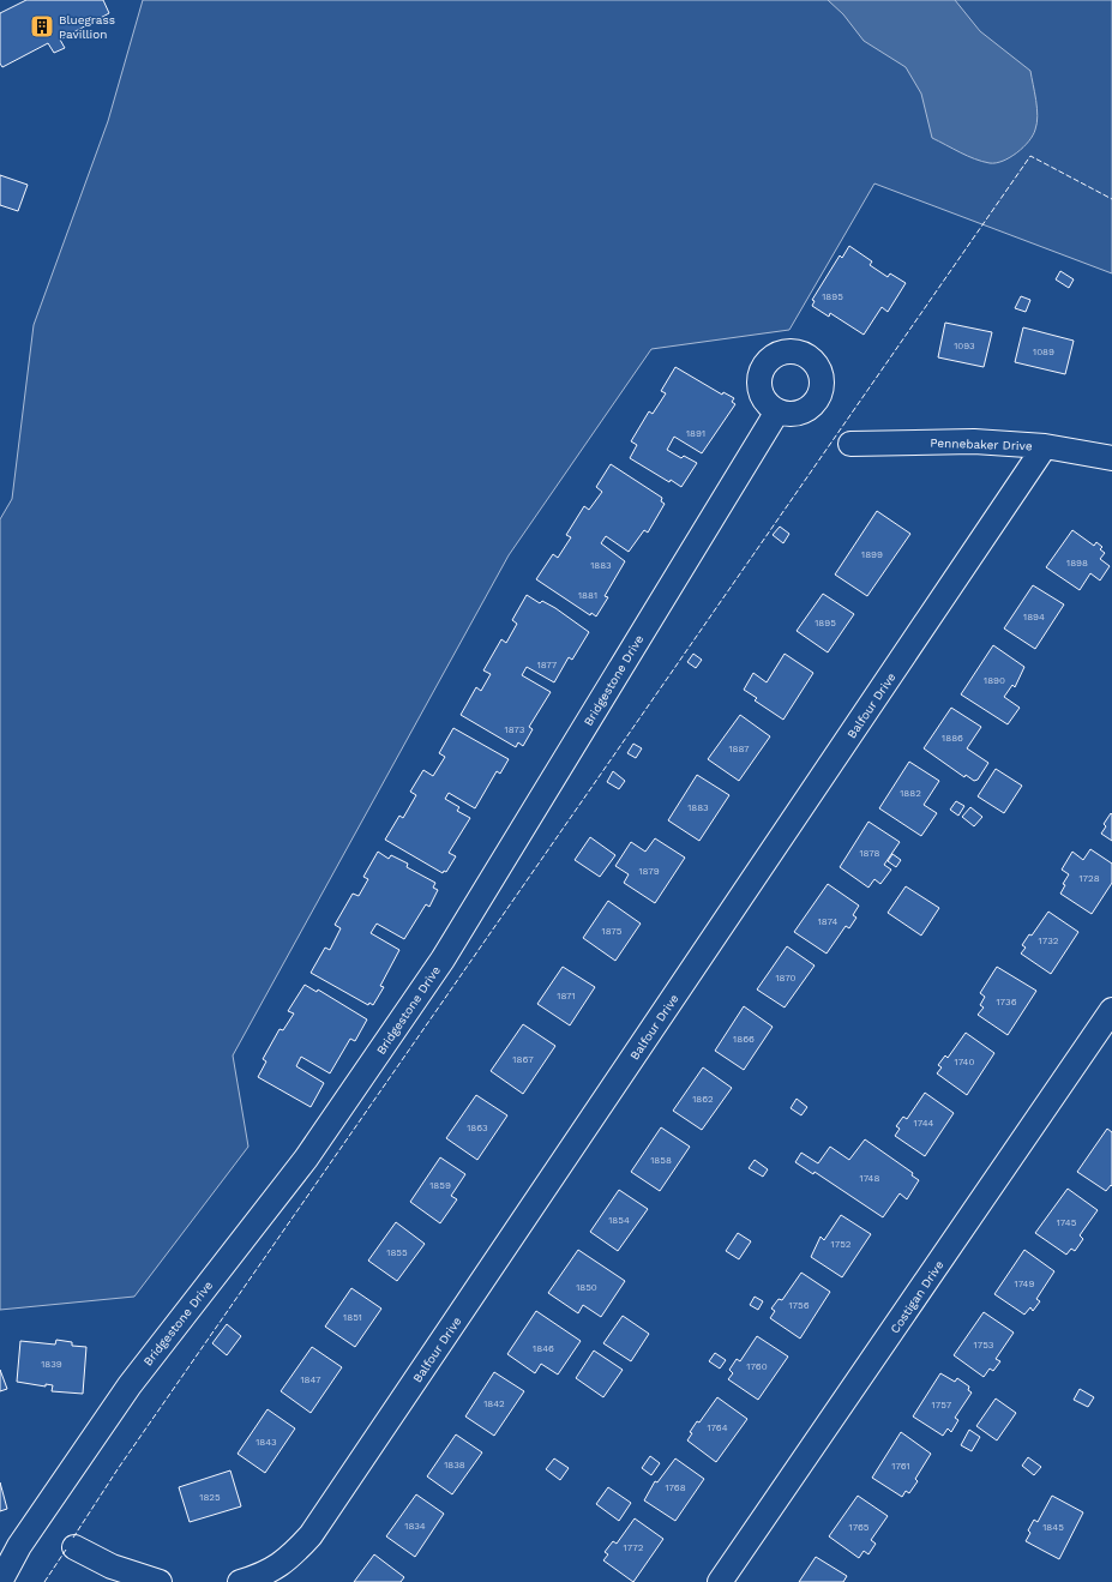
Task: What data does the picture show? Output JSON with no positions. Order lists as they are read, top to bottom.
{
  "streets": {
    "street": [
      "Pennebaker Drive",
      "Bridgestone Drive",
      "Balfour Drive",
      "Costigan Drive"
    ]
  },
  "crossings": [
    ["Pennebaker Drive", "Balfour Drive"]
  ],
  "places": {
    "building": ["Bluegrass Pavillion"]
  },
  "house_numbers": [
    "1895",
    "1093",
    "1089",
    "1891",
    "1899",
    "1898",
    "1883",
    "1881",
    "1894",
    "1895",
    "1877",
    "1890",
    "1873",
    "1886",
    "1887",
    "1882",
    "1883",
    "1878",
    "1879",
    "1728",
    "1874",
    "1875",
    "1732",
    "1870",
    "1871",
    "1736",
    "1866",
    "1867",
    "1740",
    "1862",
    "1744",
    "1863",
    "1858",
    "1748",
    "1859",
    "1854",
    "1745",
    "1752",
    "1855",
    "1749",
    "1850",
    "1756",
    "1851",
    "1753",
    "1846",
    "1839",
    "1760",
    "1847",
    "1842",
    "1757",
    "1764",
    "1843",
    "1838",
    "1761",
    "1768",
    "1825",
    "1834",
    "1765",
    "1845",
    "1772"
  ]
}
